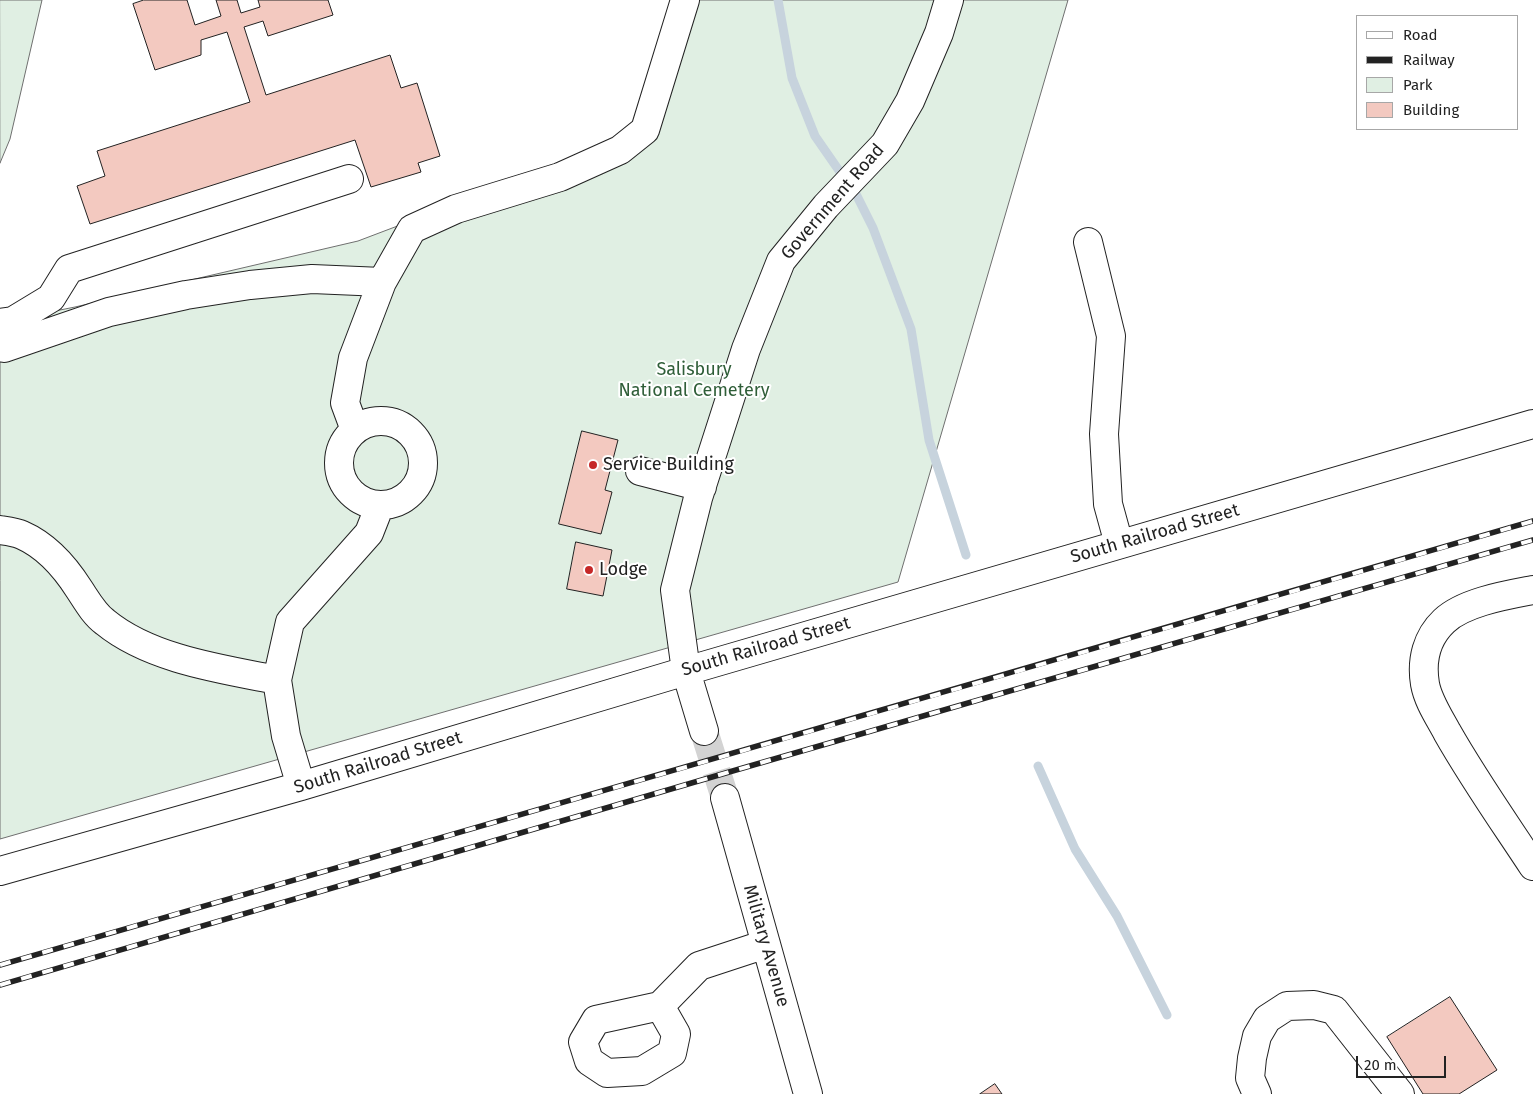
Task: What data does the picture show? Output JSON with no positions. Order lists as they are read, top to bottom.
{
  "streets": {
    "street": ["Government Road", "South Railroad Street", "Military Avenue"]
  },
  "crossings": [
    ["Government Road", "South Railroad Street"]
  ],
  "parks": ["Salisbury National Cemetery"],
  "places": ["Service Building", "Lodge"],
  "legend": [
    "Road",
    "Railway",
    "Park",
    "Building"
  ],
  "scale_bar": "20 m"
}
